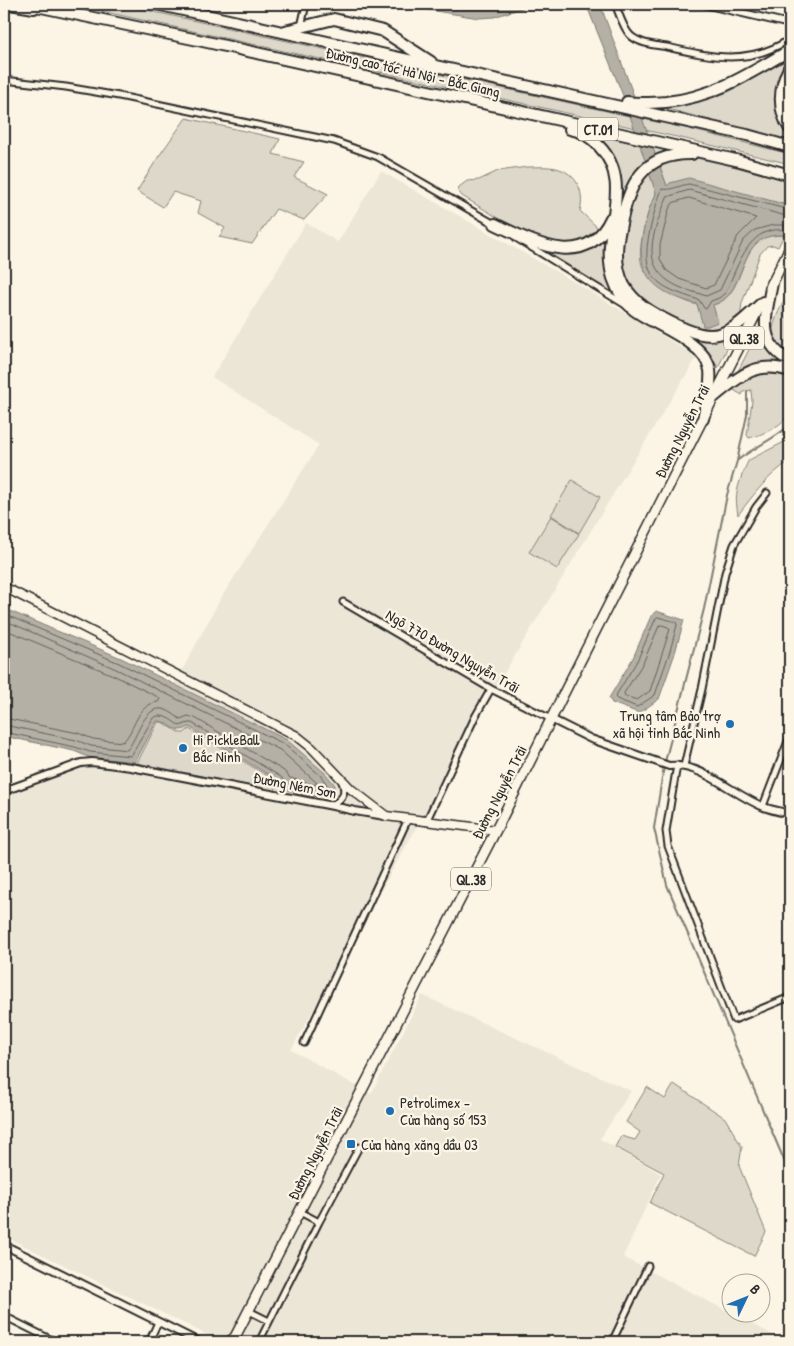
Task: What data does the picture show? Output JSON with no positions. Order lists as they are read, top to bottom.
{
  "streets": {
    "highway": [
      "Đường cao tốc Hà Nội - Bắc Giang",
      "CT.01",
      "QL.38",
      "Đường Nguyễn Trãi"
    ],
    "main road": ["Đường Ném Sơn"],
    "street": ["Ngõ 770 Đường Nguyễn Trãi"]
  },
  "crossings": [
    ["Đường Nguyễn Trãi", "Ngõ 770 Đường Nguyễn Trãi"],
    ["Đường Nguyễn Trãi", "Đường Ném Sơn"]
  ],
  "places": {
    "other": ["Trung tâm Bảo trợ xã hội tỉnh Bắc Ninh", "Hi PickleBall Bắc Ninh", "Petrolimex – Cửa hàng số 153"],
    "transit": ["Cửa hàng xăng dầu 03"]
  },
  "north": "top right"
}
